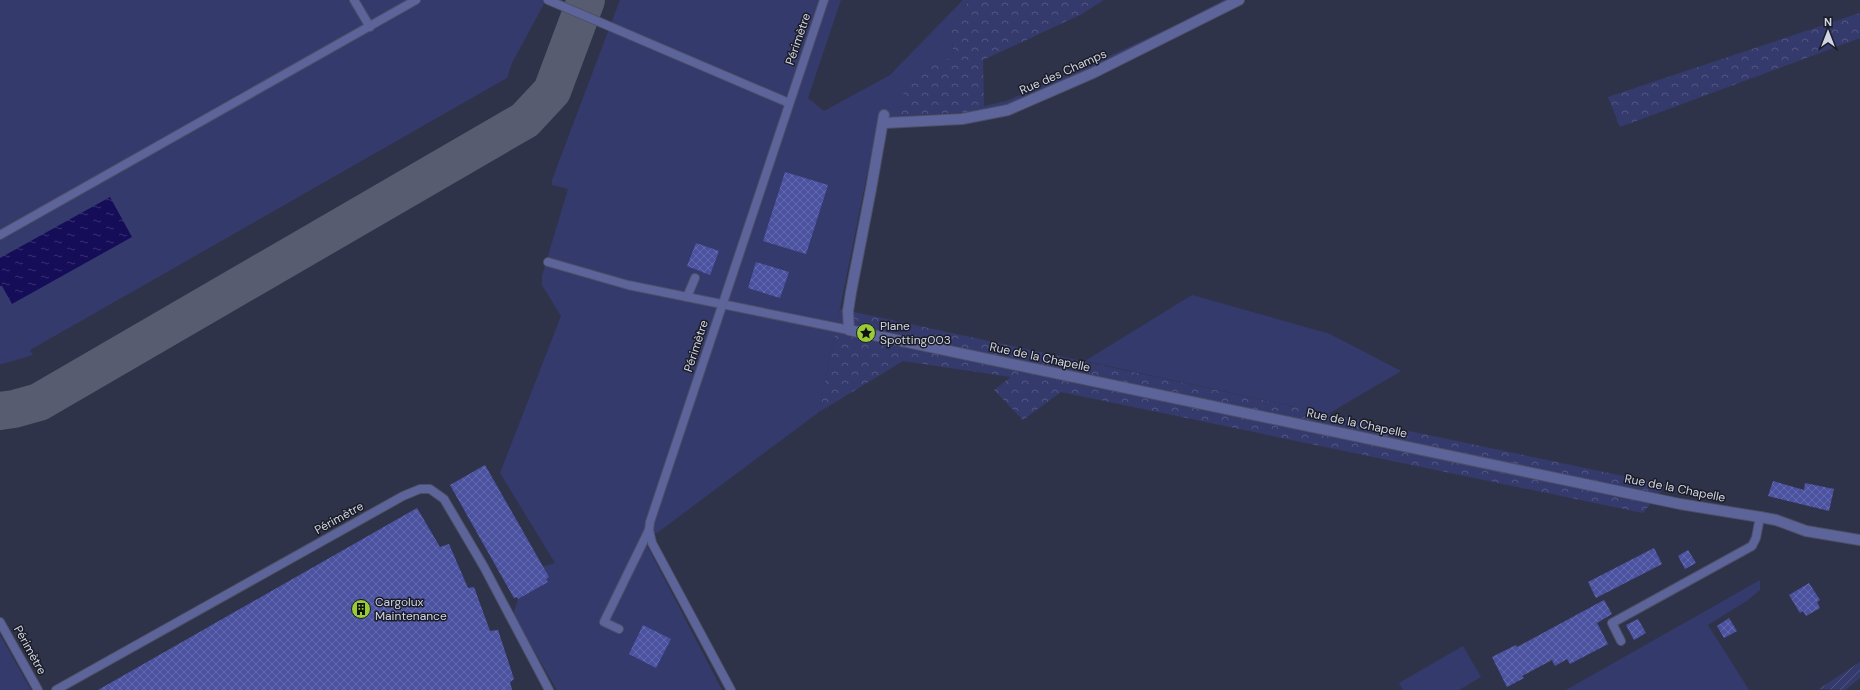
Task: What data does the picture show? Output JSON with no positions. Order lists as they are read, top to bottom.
{
  "streets": {
    "street": ["Rue des Champs", "Rue de la Chapelle"],
    "lane": ["Périmètre"]
  },
  "crossings": [
    ["Rue des Champs", "Rue de la Chapelle"]
  ],
  "places": {
    "place": ["Plane Spotting003"],
    "building": ["Cargolux Maintenance"]
  },
  "north": "top"
}
